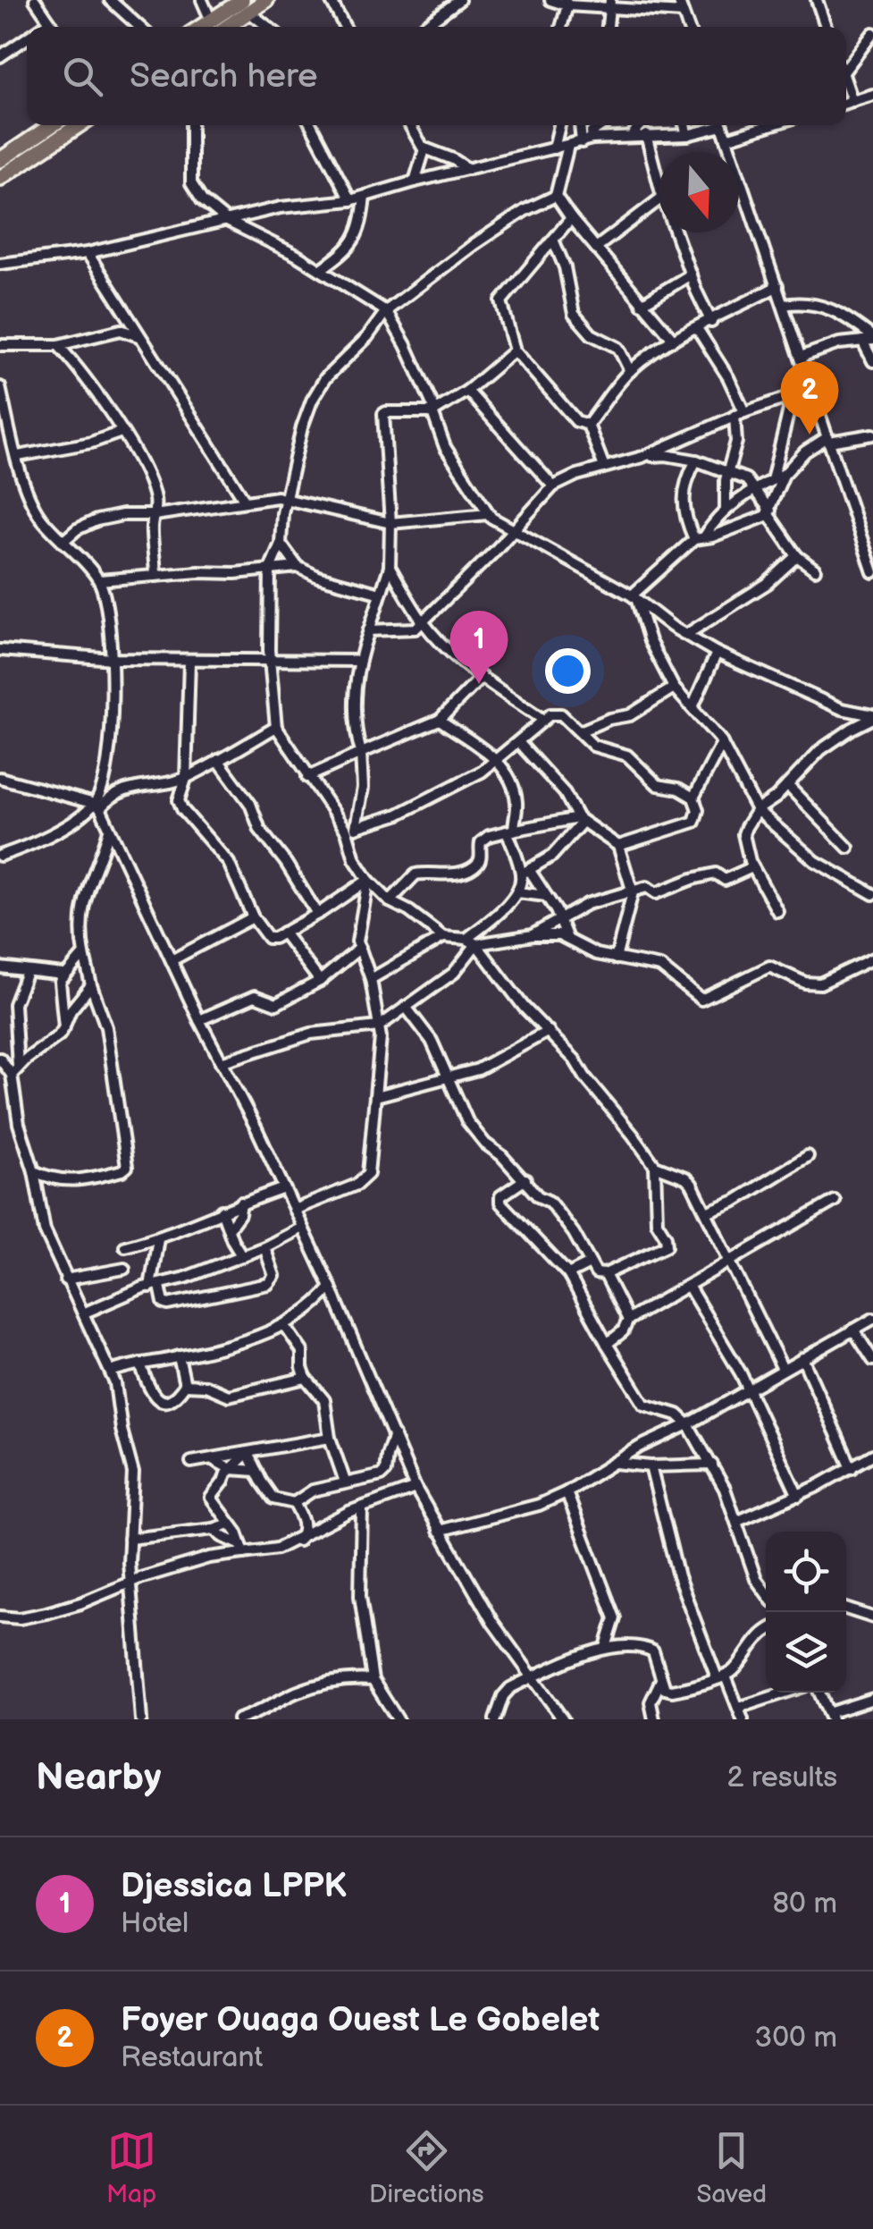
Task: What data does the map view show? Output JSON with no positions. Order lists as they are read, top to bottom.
{
  "north": "bottom",
  "page": {
    "search": "Search here",
    "pins": ["2", "1"],
    "heading": ["Nearby", "2 results"],
    "list": [
      {
        "mark": "1",
        "name": "Djessica LPPK",
        "note": "Hotel",
        "value": "80 m"
      },
      {
        "mark": "2",
        "name": "Foyer Ouaga Ouest Le Gobelet",
        "note": "Restaurant",
        "value": "300 m"
      }
    ],
    "nav": ["Map", "Directions", "Saved"]
  }
}
